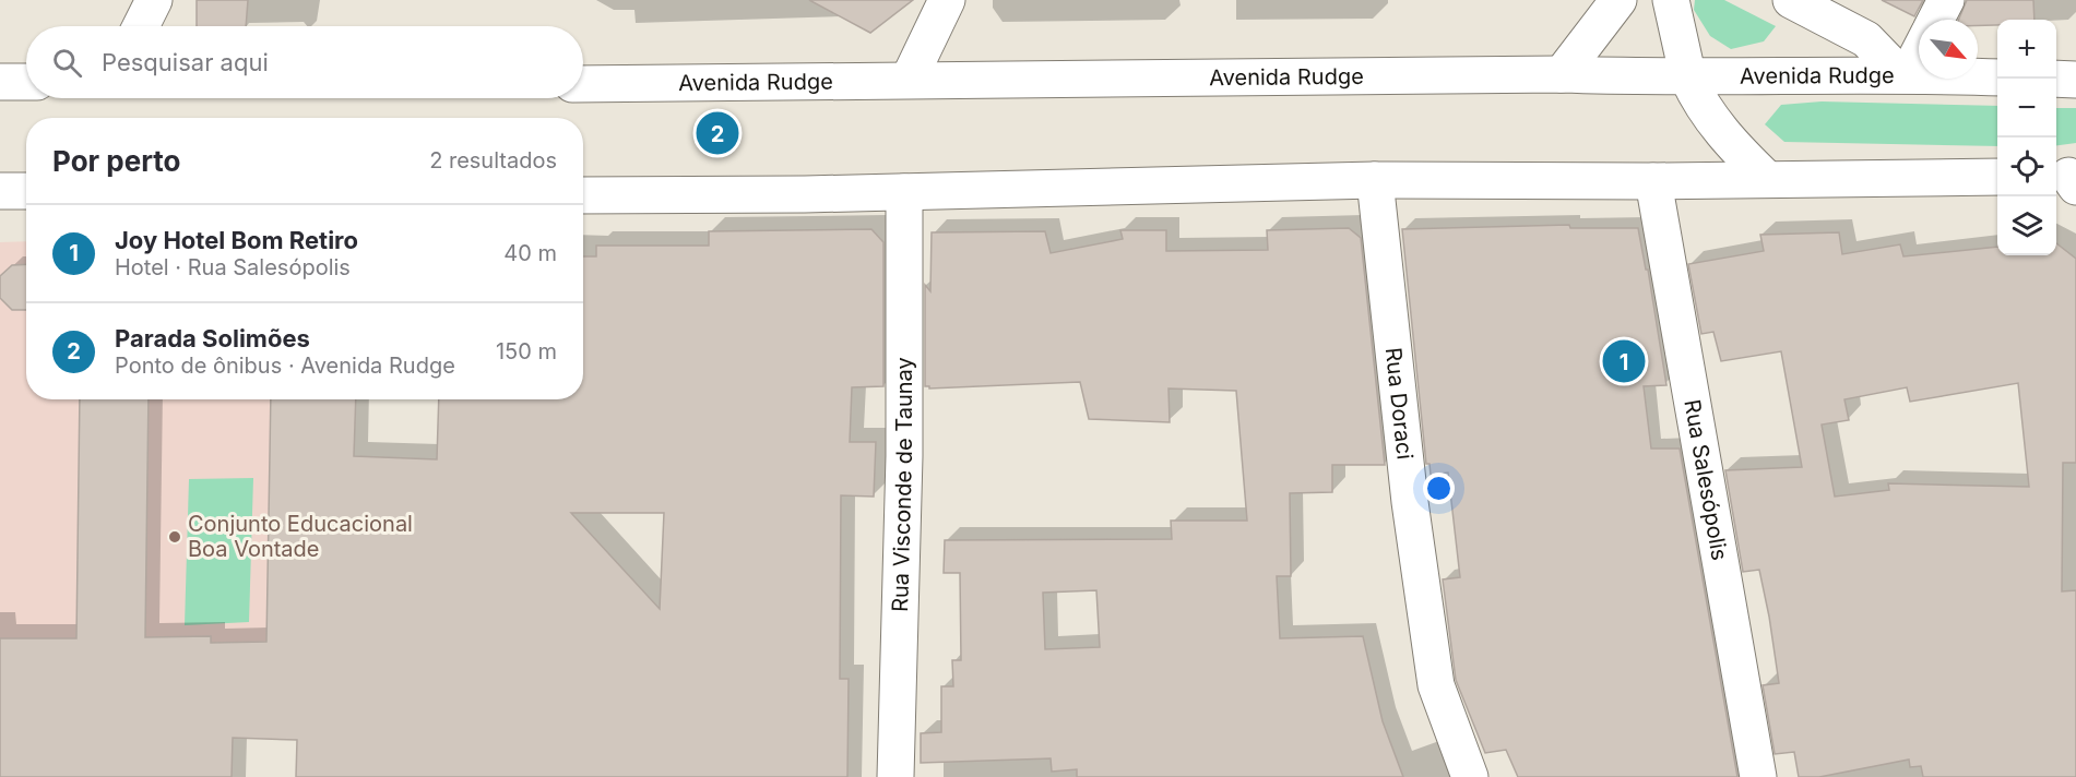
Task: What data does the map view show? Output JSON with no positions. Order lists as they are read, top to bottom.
{
  "streets": {
    "main road": [
      "Avenida Rudge",
      "Rua Doraci",
      "Rua Salesópolis",
      "Rua Visconde de Taunay"
    ]
  },
  "places": ["Conjunto Educacional Boa Vontade"],
  "north": "bottom right",
  "page": {
    "map_buttons": ["+", "−"],
    "search": "Pesquisar aqui",
    "pins": ["2", "1"],
    "heading": ["Por perto", "2 resultados"],
    "list": [
      {
        "mark": "1",
        "name": "Joy Hotel Bom Retiro",
        "note": "Hotel · Rua Salesópolis",
        "value": "40 m"
      },
      {
        "mark": "2",
        "name": "Parada Solimões",
        "note": "Ponto de ônibus · Avenida Rudge",
        "value": "150 m"
      }
    ]
  }
}
